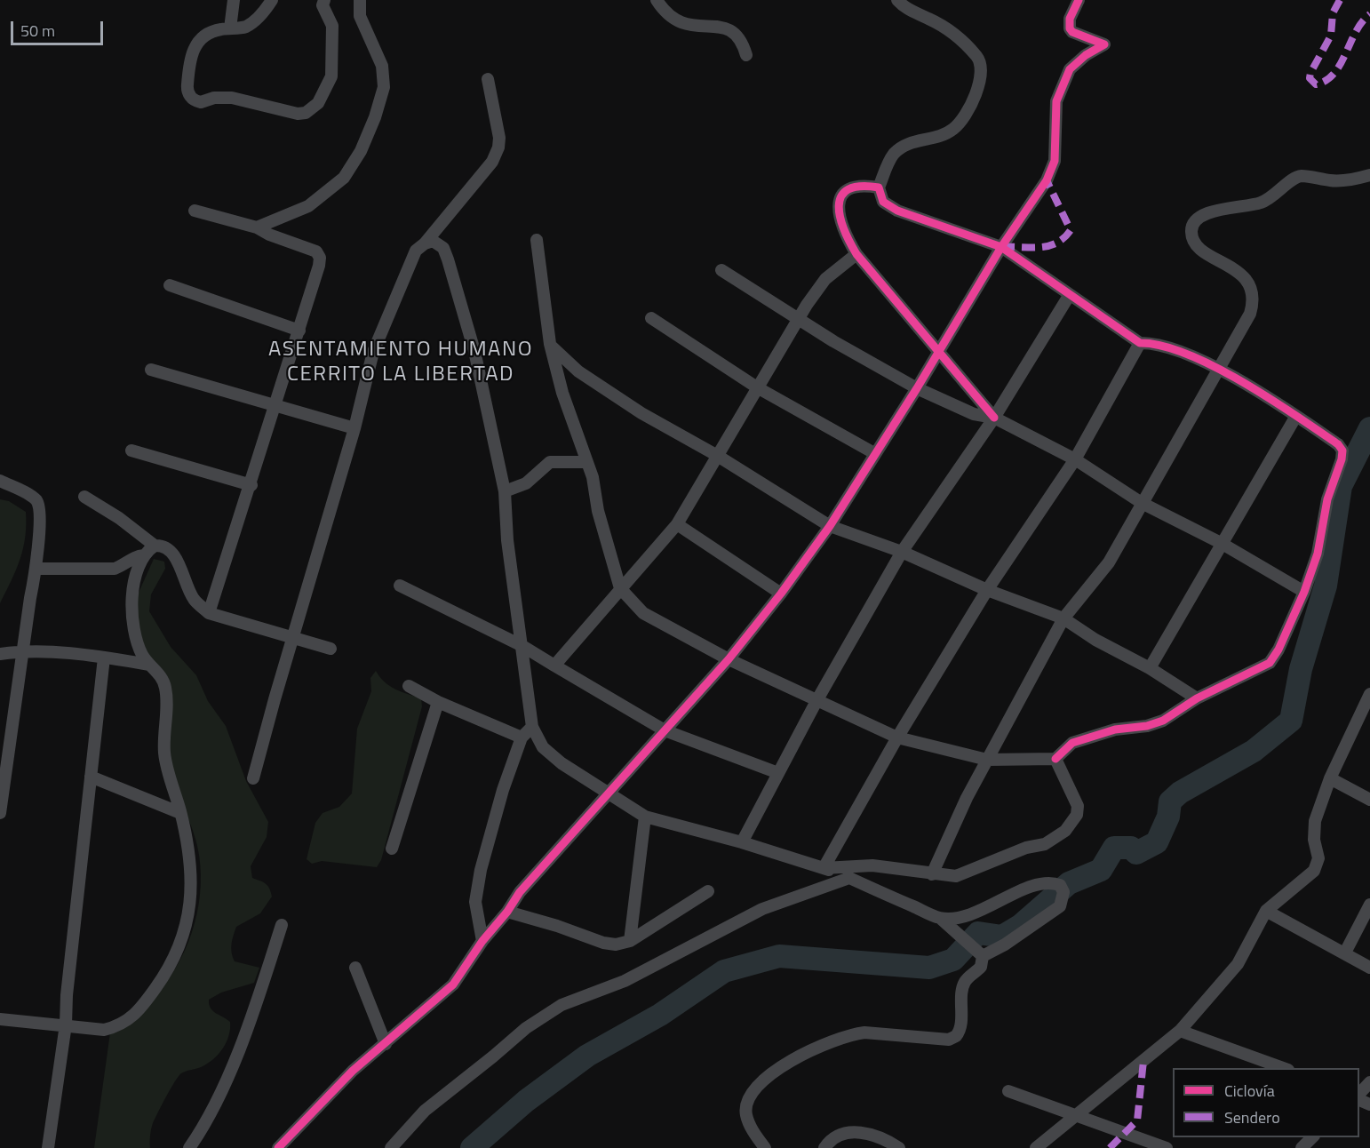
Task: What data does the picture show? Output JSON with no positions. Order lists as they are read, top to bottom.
{
  "districts": ["ASENTAMIENTO HUMANO CERRITO LA LIBERTAD"],
  "legend": ["Ciclovía", "Sendero"],
  "scale_bar": "50 m"
}
